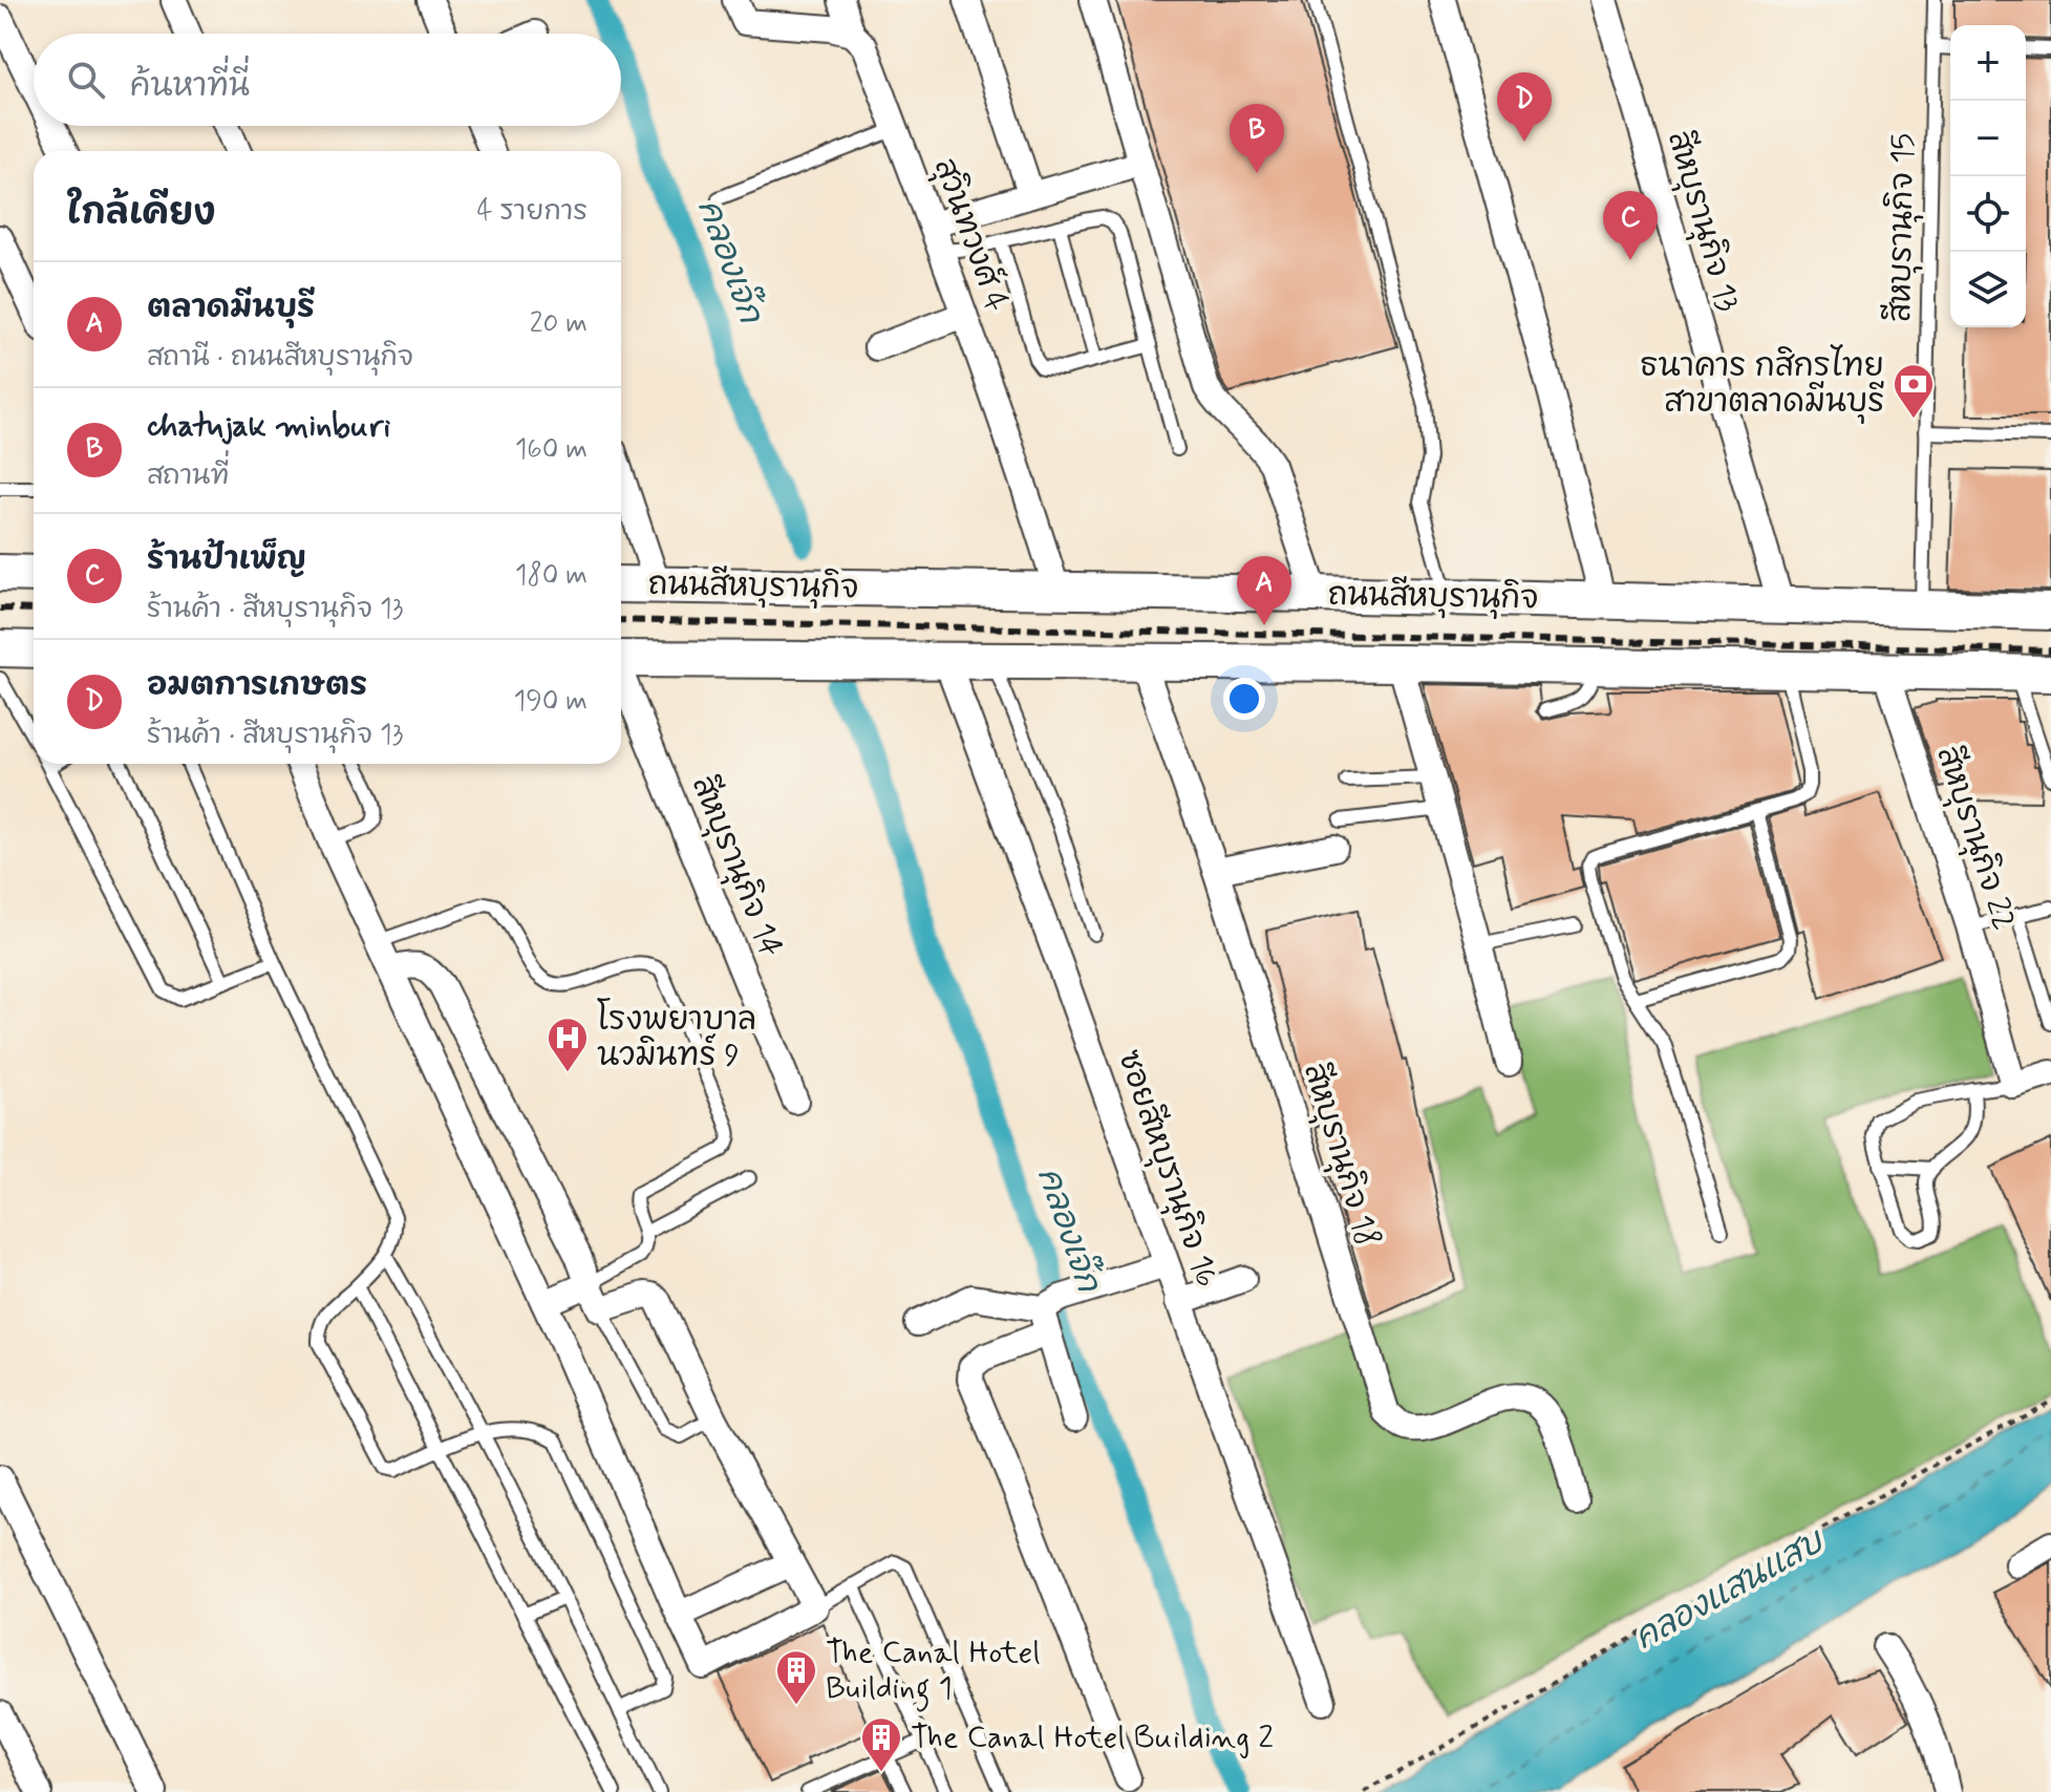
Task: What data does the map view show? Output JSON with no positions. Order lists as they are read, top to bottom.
{
  "streets": {
    "main road": ["ถนนสีหบุรานุกิจ"],
    "street": [
      "สีหบุรานุกิจ 13",
      "สุวินทวงศ์ 4",
      "สีหบุรานุกิจ 22",
      "สีหบุรานุกิจ 14",
      "สีหบุรานุกิจ 18",
      "ซอยสีหบุรานุกิจ 16"
    ],
    "lane": ["สีหบุรานุกิจ 15"]
  },
  "crossings": [
    ["สีหบุรานุกิจ 13", "ถนนสีหบุรานุกิจ"],
    ["สีหบุรานุกิจ 15", "ถนนสีหบุรานุกิจ"],
    ["สุวินทวงศ์ 4", "ถนนสีหบุรานุกิจ"]
  ],
  "water": ["คลองเจ๊ก", "คลองแสนแสบ"],
  "places": {
    "bank": ["ธนาคาร กสิกรไทย สาขาตลาดมีนบุรี"],
    "hospital": ["โรงพยาบาล นวมินทร์ 9"],
    "building": ["The Canal Hotel Building 1", "The Canal Hotel Building 2"]
  },
  "page": {
    "map_buttons": ["+", "−"],
    "search": "ค้นหาที่นี่",
    "pins": [
      "D",
      "B",
      "C",
      "A"
    ],
    "heading": ["ใกล้เคียง", "4 รายการ"],
    "list": [
      {
        "mark": "A",
        "name": "ตลาดมีนบุรี",
        "note": "สถานี · ถนนสีหบุรานุกิจ",
        "value": "20 m"
      },
      {
        "mark": "B",
        "name": "chatujak minburi",
        "note": "สถานที่",
        "value": "160 m"
      },
      {
        "mark": "C",
        "name": "ร้านป้าเพ็ญ",
        "note": "ร้านค้า · สีหบุรานุกิจ 13",
        "value": "180 m"
      },
      {
        "mark": "D",
        "name": "อมตการเกษตร",
        "note": "ร้านค้า · สีหบุรานุกิจ 13",
        "value": "190 m"
      }
    ]
  }
}
